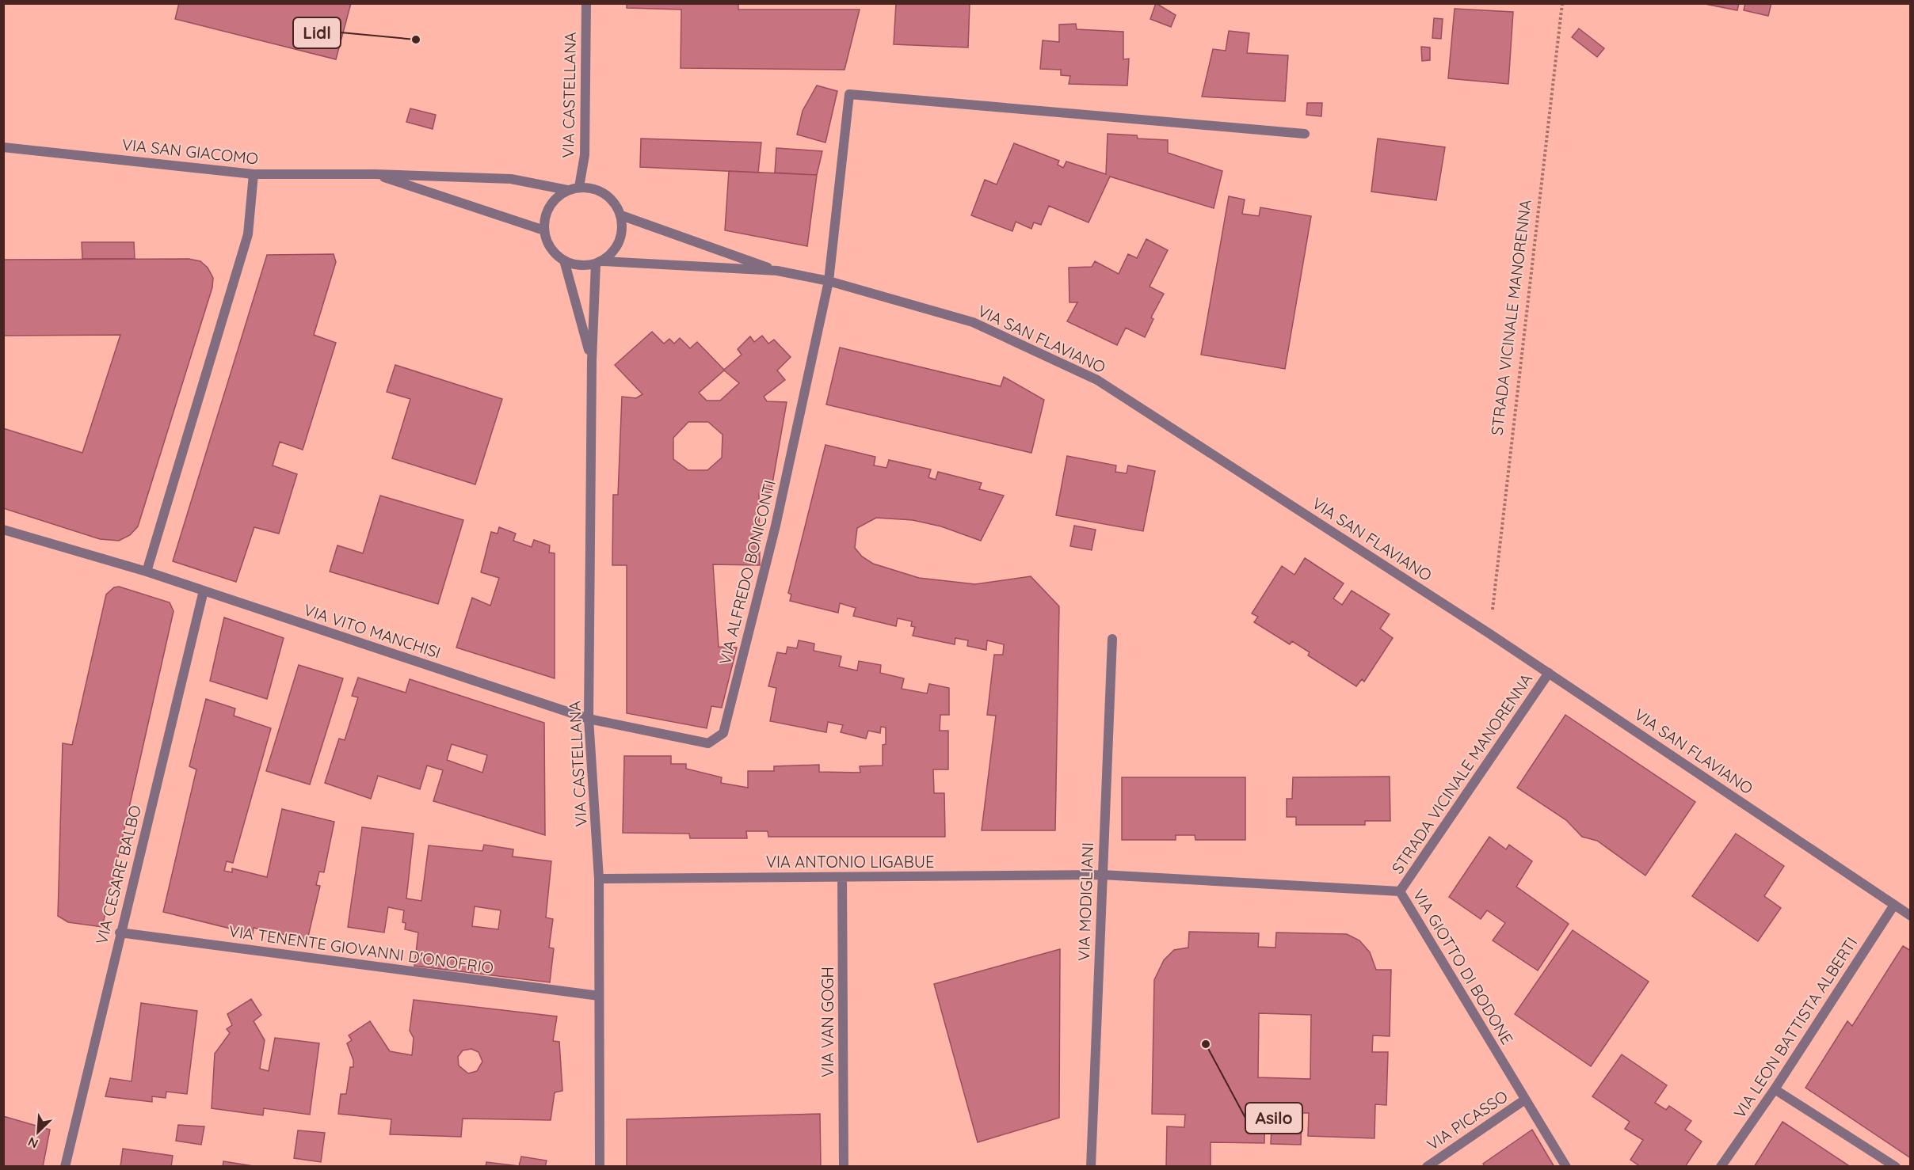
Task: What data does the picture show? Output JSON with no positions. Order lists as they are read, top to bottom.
{
  "streets": {
    "street": [
      "VIA CASTELLANA",
      "VIA SAN GIACOMO",
      "STRADA VICINALE MANORENNA",
      "VIA SAN FLAVIANO",
      "VIA ALFREDO BONICONTI",
      "VIA VITO MANCHISI",
      "VIA ANTONIO LIGABUE",
      "VIA CESARE BALBO",
      "VIA MODIGLIANI",
      "VIA TENENTE GIOVANNI D'ONOFRIO",
      "VIA GIOTTO DI BODONE",
      "VIA VAN GOGH",
      "VIA LEON BATTISTA ALBERTI",
      "VIA PICASSO"
    ]
  },
  "crossings": [
    ["VIA CASTELLANA", "VIA SAN GIACOMO"],
    ["VIA CASTELLANA", "VIA SAN FLAVIANO"],
    ["VIA CASTELLANA", "VIA ALFREDO BONICONTI"],
    ["VIA CASTELLANA", "VIA VITO MANCHISI"],
    ["VIA CASTELLANA", "VIA ANTONIO LIGABUE"],
    ["VIA CASTELLANA", "VIA TENENTE GIOVANNI D'ONOFRIO"],
    ["VIA SAN GIACOMO", "VIA SAN FLAVIANO"],
    ["STRADA VICINALE MANORENNA", "VIA SAN FLAVIANO"],
    ["STRADA VICINALE MANORENNA", "VIA GIOTTO DI BODONE"],
    ["VIA SAN FLAVIANO", "VIA ALFREDO BONICONTI"],
    ["VIA SAN FLAVIANO", "VIA LEON BATTISTA ALBERTI"],
    ["VIA ALFREDO BONICONTI", "VIA VITO MANCHISI"],
    ["VIA VITO MANCHISI", "VIA CESARE BALBO"],
    ["VIA ANTONIO LIGABUE", "VIA MODIGLIANI"],
    ["VIA ANTONIO LIGABUE", "VIA GIOTTO DI BODONE"],
    ["VIA ANTONIO LIGABUE", "VIA VAN GOGH"],
    ["VIA CESARE BALBO", "VIA TENENTE GIOVANNI D'ONOFRIO"],
    ["VIA MODIGLIANI", "VIA GIOTTO DI BODONE"],
    ["VIA GIOTTO DI BODONE", "VIA PICASSO"]
  ],
  "places": ["Lidl", "Asilo"],
  "north": "bottom left"
}
